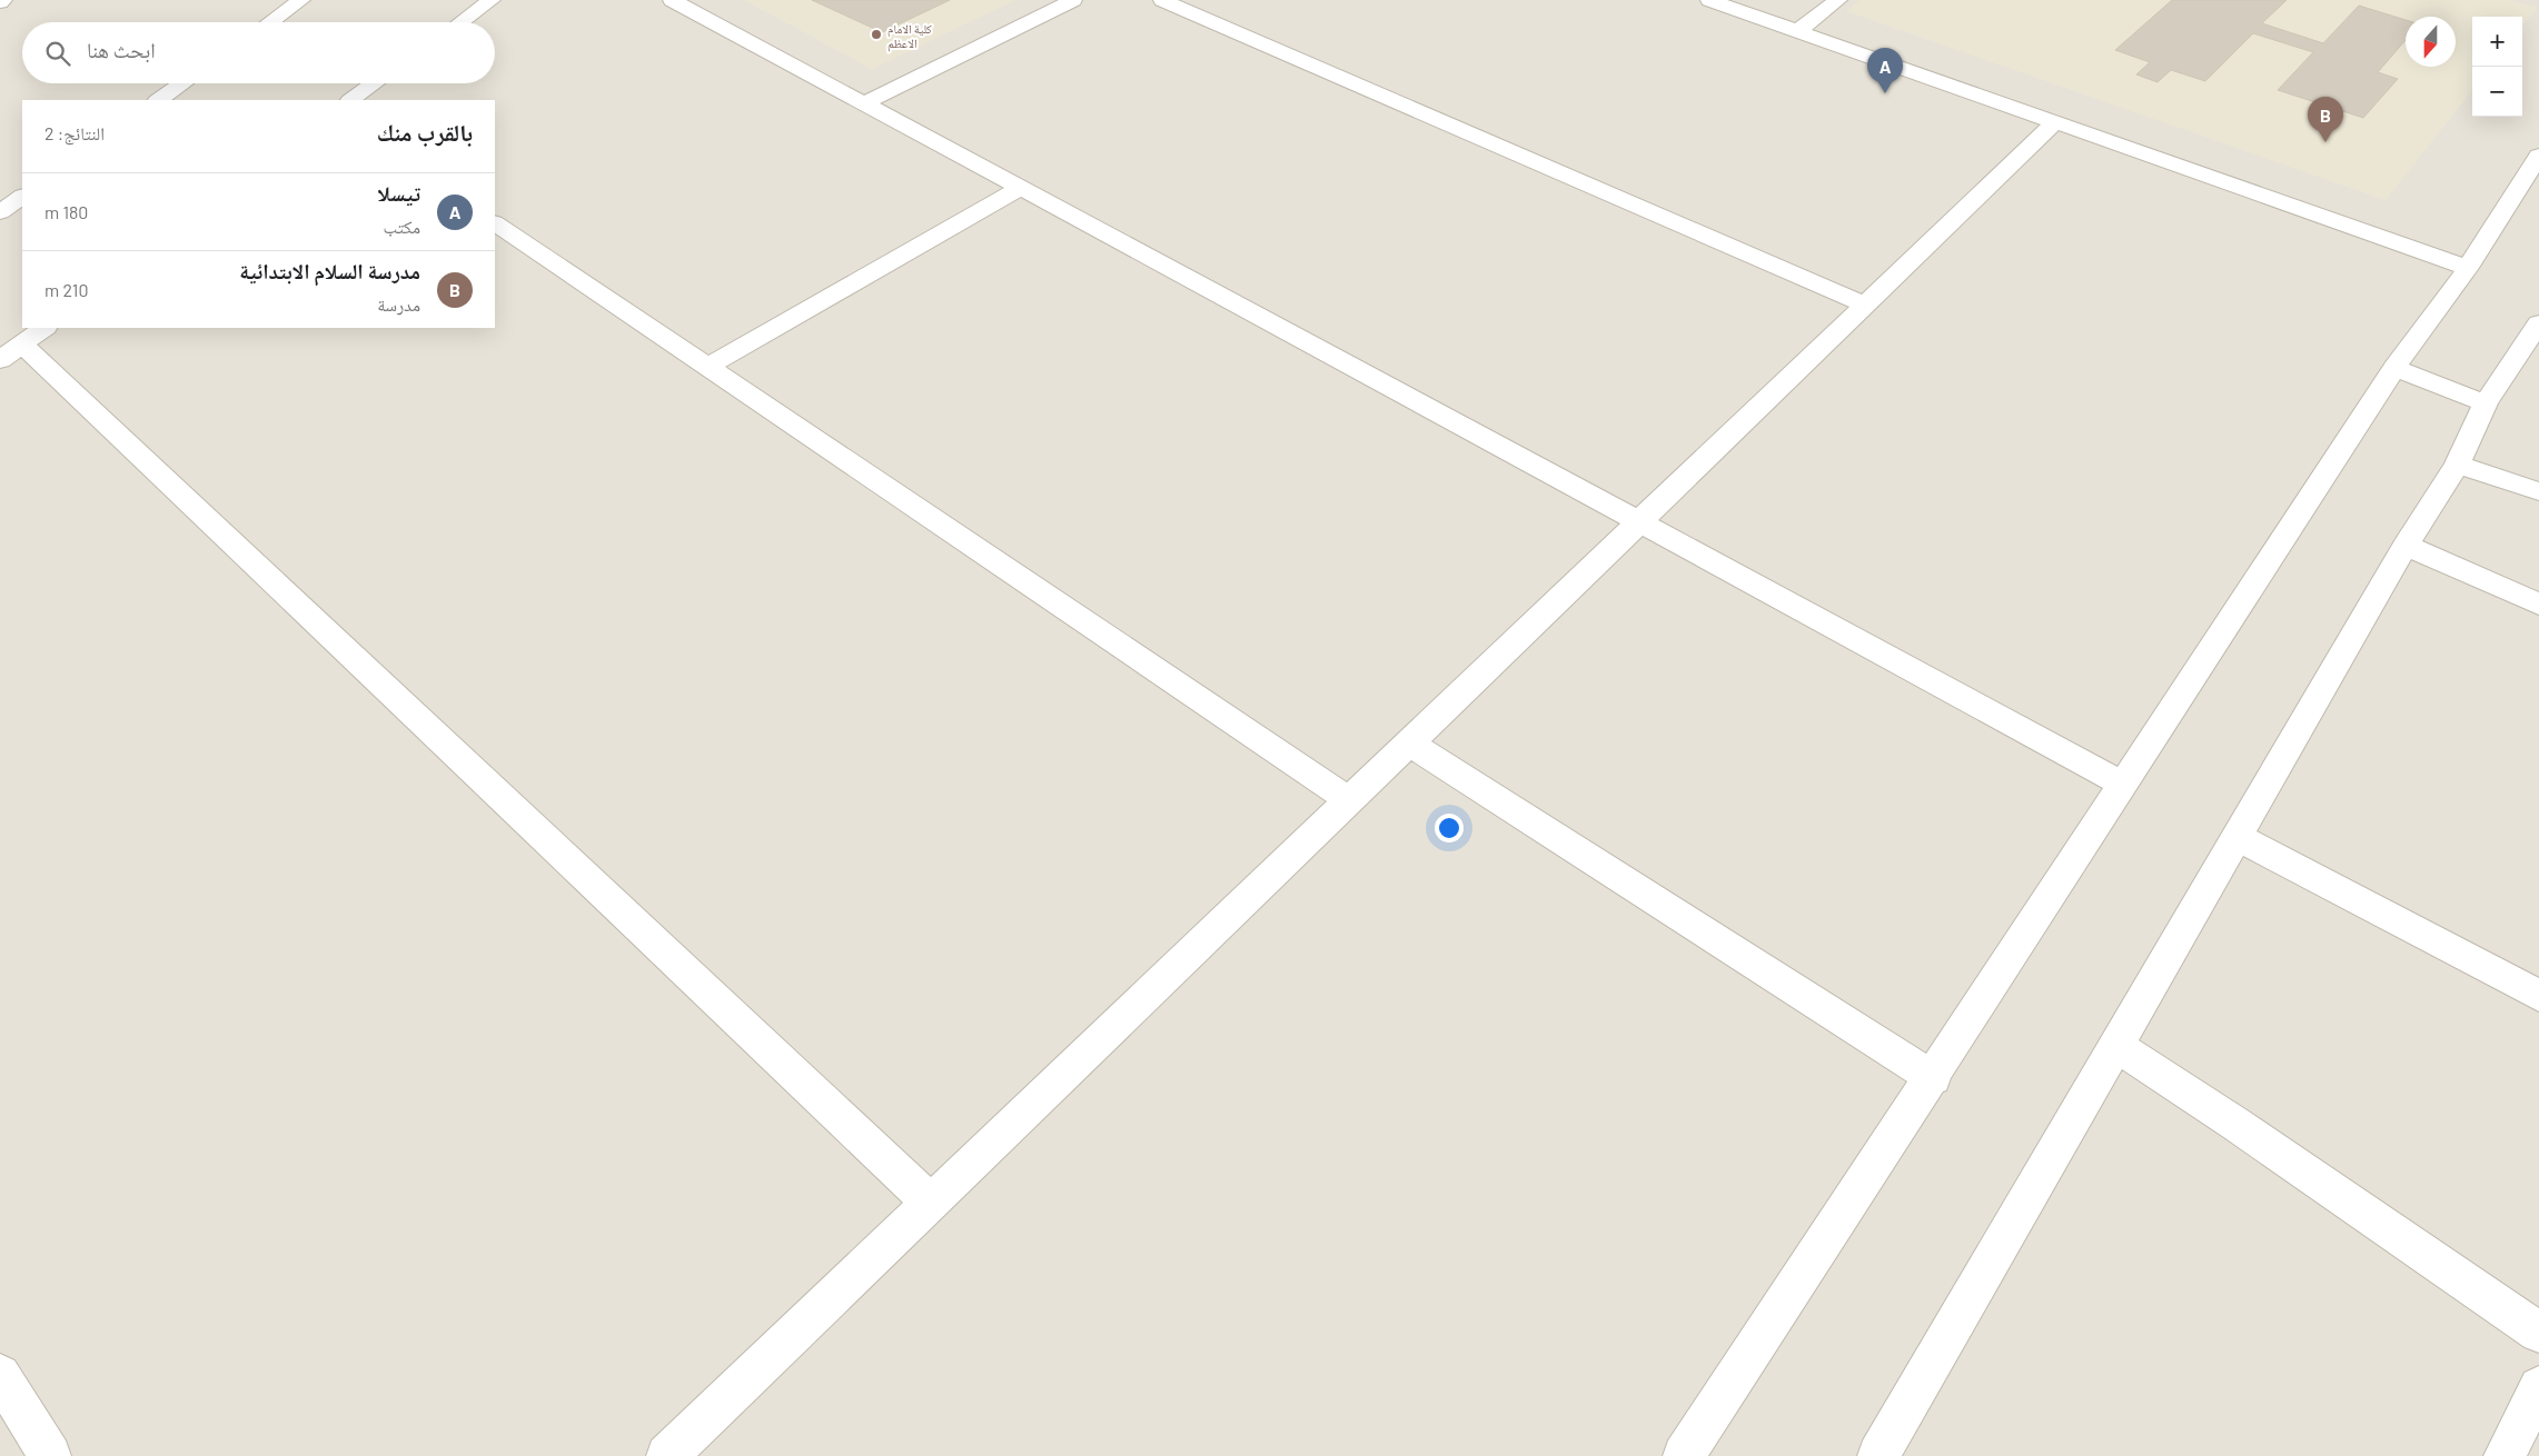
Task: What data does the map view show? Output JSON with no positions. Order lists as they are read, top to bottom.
{
  "places": ["كلية الامام الاعظم"],
  "north": "bottom",
  "page": {
    "map_buttons": ["+", "−"],
    "search": "ابحث هنا",
    "pins": ["A", "B"],
    "heading": ["بالقرب منك", "النتائج: 2"],
    "list": [
      {
        "mark": "A",
        "name": "تيسلا",
        "note": "مكتب",
        "value": "180 m"
      },
      {
        "mark": "B",
        "name": "مدرسة السلام الابتدائية",
        "note": "مدرسة",
        "value": "210 m"
      }
    ]
  }
}
